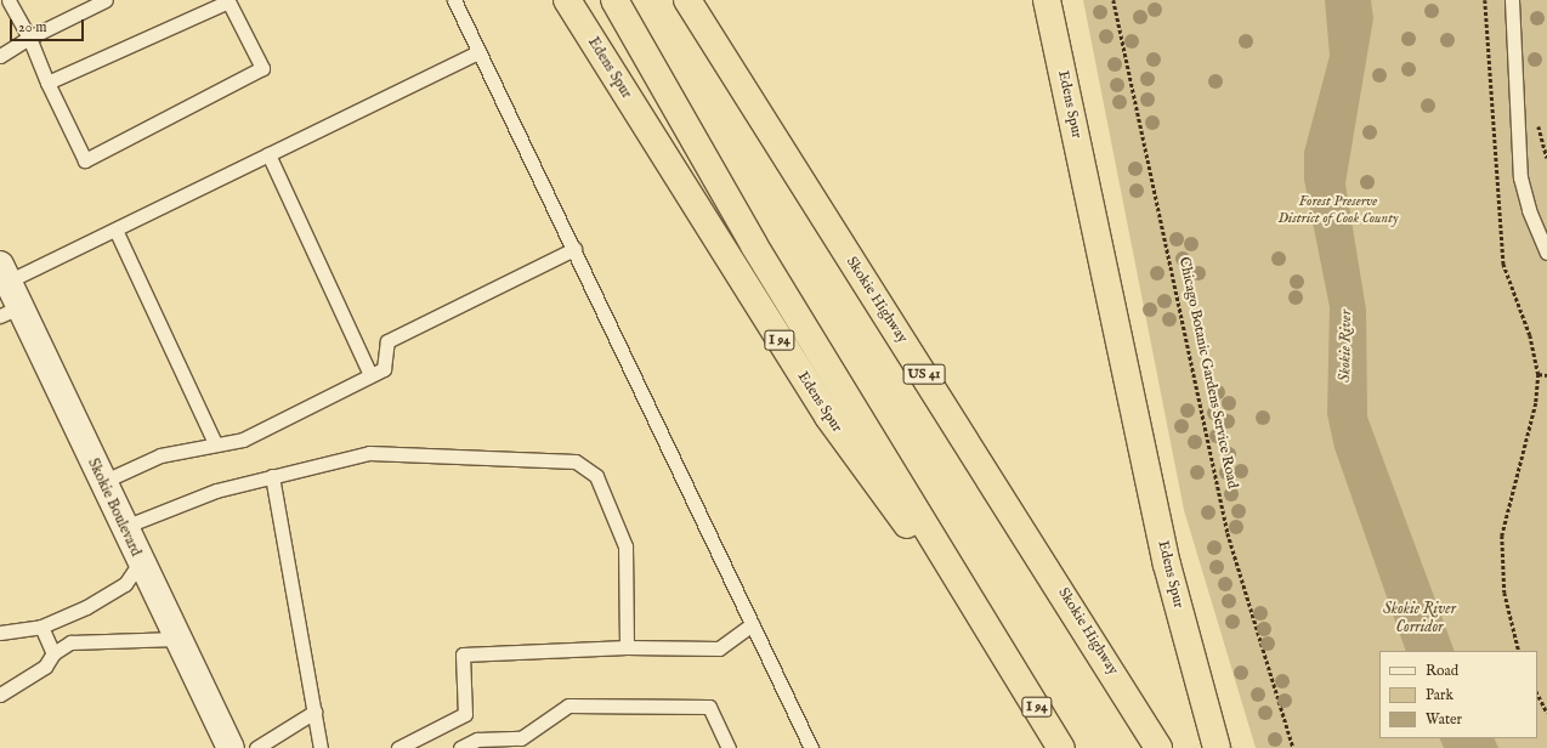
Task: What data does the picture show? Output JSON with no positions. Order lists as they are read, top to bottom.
{
  "streets": {
    "highway": [
      "Edens Spur",
      "Skokie Highway",
      "I 94",
      "US 41"
    ],
    "main road": ["Skokie Boulevard"],
    "path": ["Chicago Botanic Gardens Service Road"]
  },
  "crossings": [
    ["Edens Spur", "I 94"]
  ],
  "water": ["Skokie River", "Skokie River Corridor"],
  "parks": ["Forest Preserve District of Cook County"],
  "legend": ["Road", "Park", "Water"],
  "scale_bar": "20 m"
}
